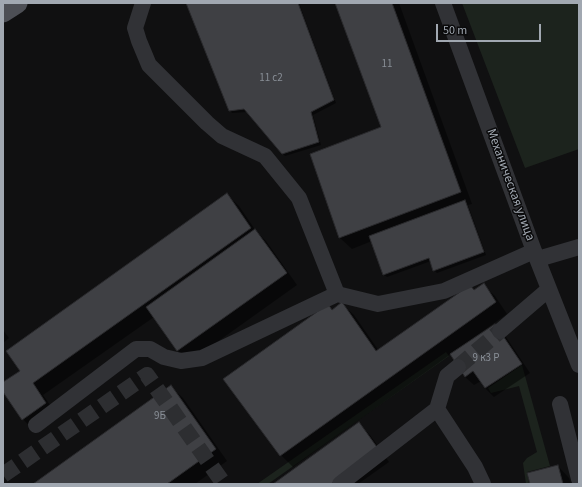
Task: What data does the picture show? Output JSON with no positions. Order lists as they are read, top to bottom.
{
  "streets": {
    "street": ["Механическая улица"]
  },
  "house_numbers": [
    "11",
    "11 с2",
    "9 к3 Р",
    "9Б"
  ],
  "scale_bar": "50 m"
}
